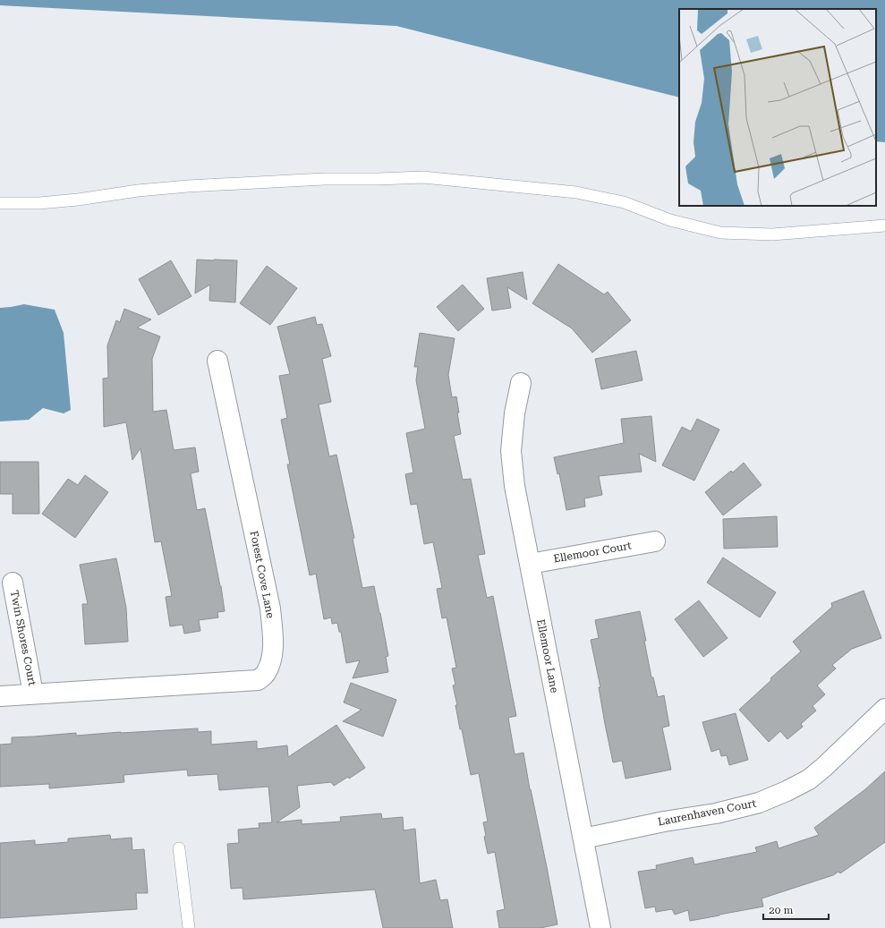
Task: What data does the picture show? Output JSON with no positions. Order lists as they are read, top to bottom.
{
  "streets": {
    "street": [
      "Ellemoor Court",
      "Forest Cove Lane",
      "Twin Shores Court",
      "Ellemoor Lane",
      "Laurenhaven Court"
    ]
  },
  "crossings": [
    ["Ellemoor Court", "Ellemoor Lane"],
    ["Forest Cove Lane", "Twin Shores Court"],
    ["Ellemoor Lane", "Laurenhaven Court"]
  ],
  "scale_bar": "20 m"
}
